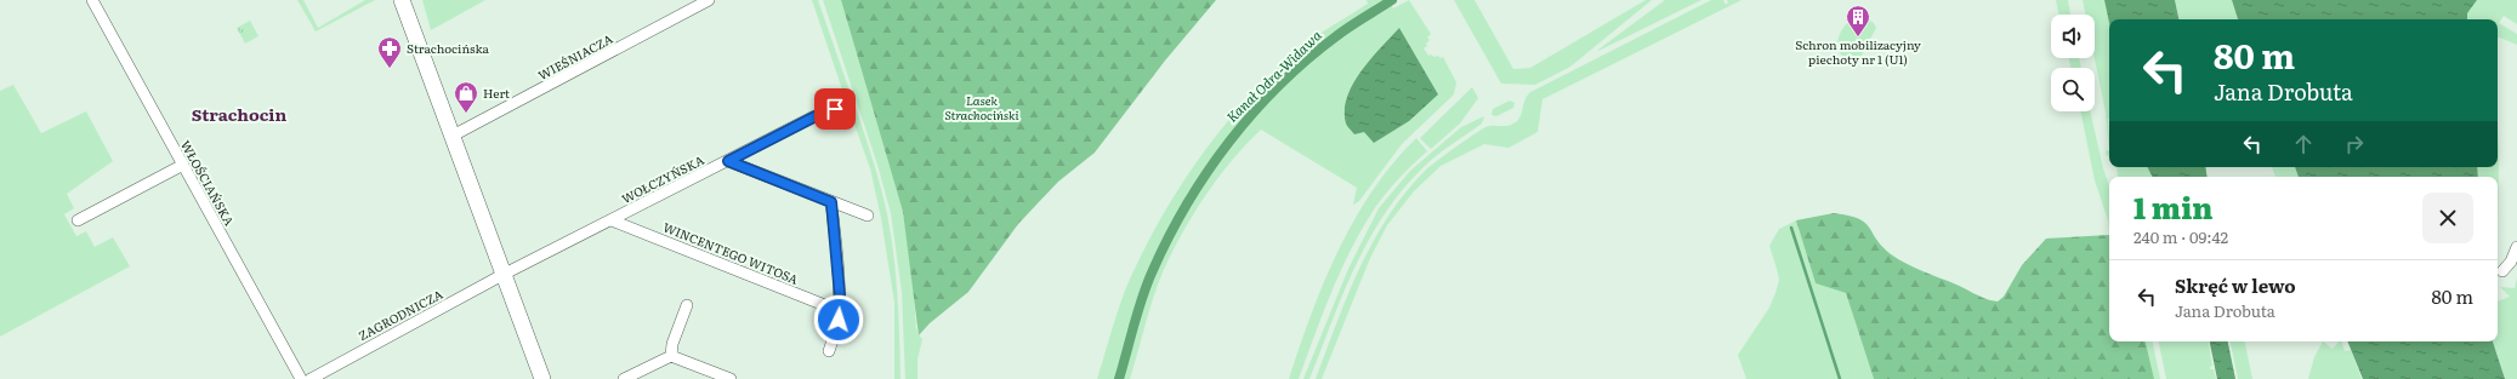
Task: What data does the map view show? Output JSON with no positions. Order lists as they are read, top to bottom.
{
  "streets": {
    "street": [
      "WIEŚNIACZA",
      "WOŁCZYŃSKA",
      "WŁOŚCIAŃSKA",
      "WINCENTEGO WITOSA",
      "ZAGRODNICZA"
    ]
  },
  "crossings": [
    ["WOŁCZYŃSKA", "WINCENTEGO WITOSA"],
    ["WOŁCZYŃSKA", "ZAGRODNICZA"]
  ],
  "districts": ["Strachocin"],
  "water": ["Kanał Odra-Widawa"],
  "parks": ["Lasek Strachociński"],
  "places": {
    "building": ["Schron mobilizacyjny piechoty nr 1 (U1)"],
    "pharmacy": ["Strachocińska"],
    "shop": ["Hert"]
  },
  "page": {
    "turn": ["80 m", "Jana Drobuta"],
    "heading": ["1 min", "240 m · 09:42"],
    "list": [
      {
        "name": "Skręć w lewo",
        "note": "Jana Drobuta",
        "value": "80 m"
      }
    ]
  }
}
